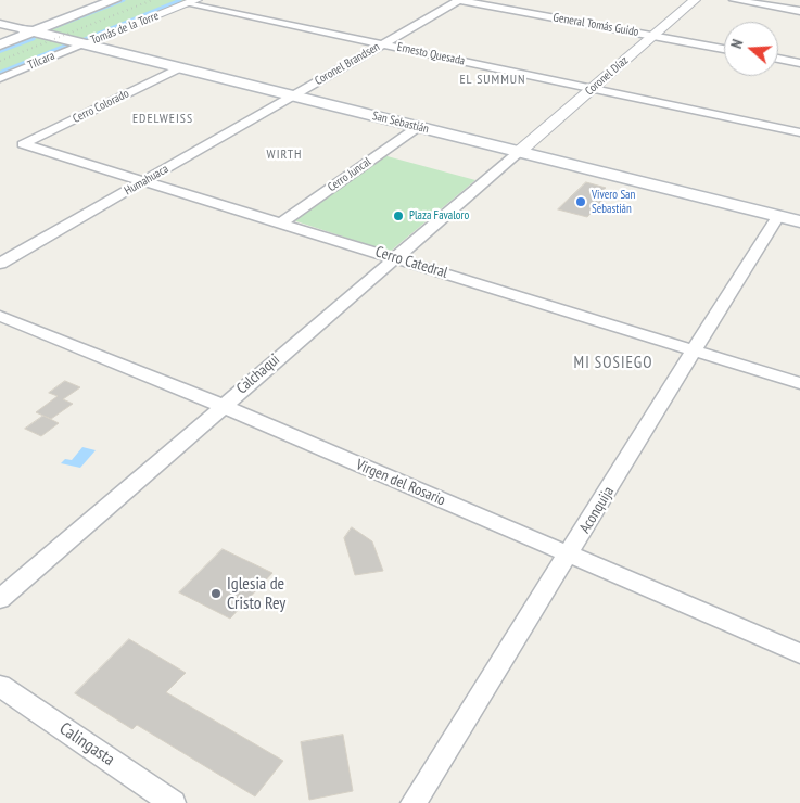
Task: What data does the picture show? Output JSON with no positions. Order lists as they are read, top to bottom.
{
  "streets": {
    "main road": ["San Sebastián"],
    "street": [
      "General Tomás Guido",
      "Tomás de la Torre",
      "Ernesto Quesada",
      "Tilcara",
      "Coronel Brandsen",
      "Coronel Díaz",
      "Cerro Colorado",
      "Cerro Juncal",
      "Humahuaca",
      "Cerro Catedral",
      "Calchaqui",
      "Virgen del Rosario",
      "Aconquija",
      "Calingasta"
    ]
  },
  "crossings": [
    ["General Tomás Guido", "Coronel Brandsen"],
    ["General Tomás Guido", "Coronel Díaz"],
    ["Tomás de la Torre", "Ernesto Quesada"],
    ["Tomás de la Torre", "Tilcara"],
    ["Tomás de la Torre", "San Sebastián"],
    ["Ernesto Quesada", "Coronel Brandsen"],
    ["Ernesto Quesada", "Coronel Díaz"],
    ["Tilcara", "San Sebastián"],
    ["Coronel Brandsen", "San Sebastián"],
    ["Coronel Brandsen", "Humahuaca"],
    ["Coronel Díaz", "San Sebastián"],
    ["Coronel Díaz", "Calchaqui"],
    ["Cerro Colorado", "San Sebastián"],
    ["Cerro Colorado", "Cerro Catedral"],
    ["San Sebastián", "Cerro Juncal"],
    ["San Sebastián", "Humahuaca"],
    ["San Sebastián", "Calchaqui"],
    ["San Sebastián", "Aconquija"],
    ["Cerro Juncal", "Cerro Catedral"],
    ["Humahuaca", "Cerro Catedral"],
    ["Cerro Catedral", "Calchaqui"],
    ["Cerro Catedral", "Aconquija"],
    ["Calchaqui", "Virgen del Rosario"],
    ["Virgen del Rosario", "Aconquija"]
  ],
  "districts": [
    "EL SUMMUN",
    "EDELWEISS",
    "WIRTH",
    "MI SOSIEGO"
  ],
  "places": ["Vivero San Sebastián", "Plaza Favaloro", "Iglesia de Cristo Rey"],
  "north": "left"
}
